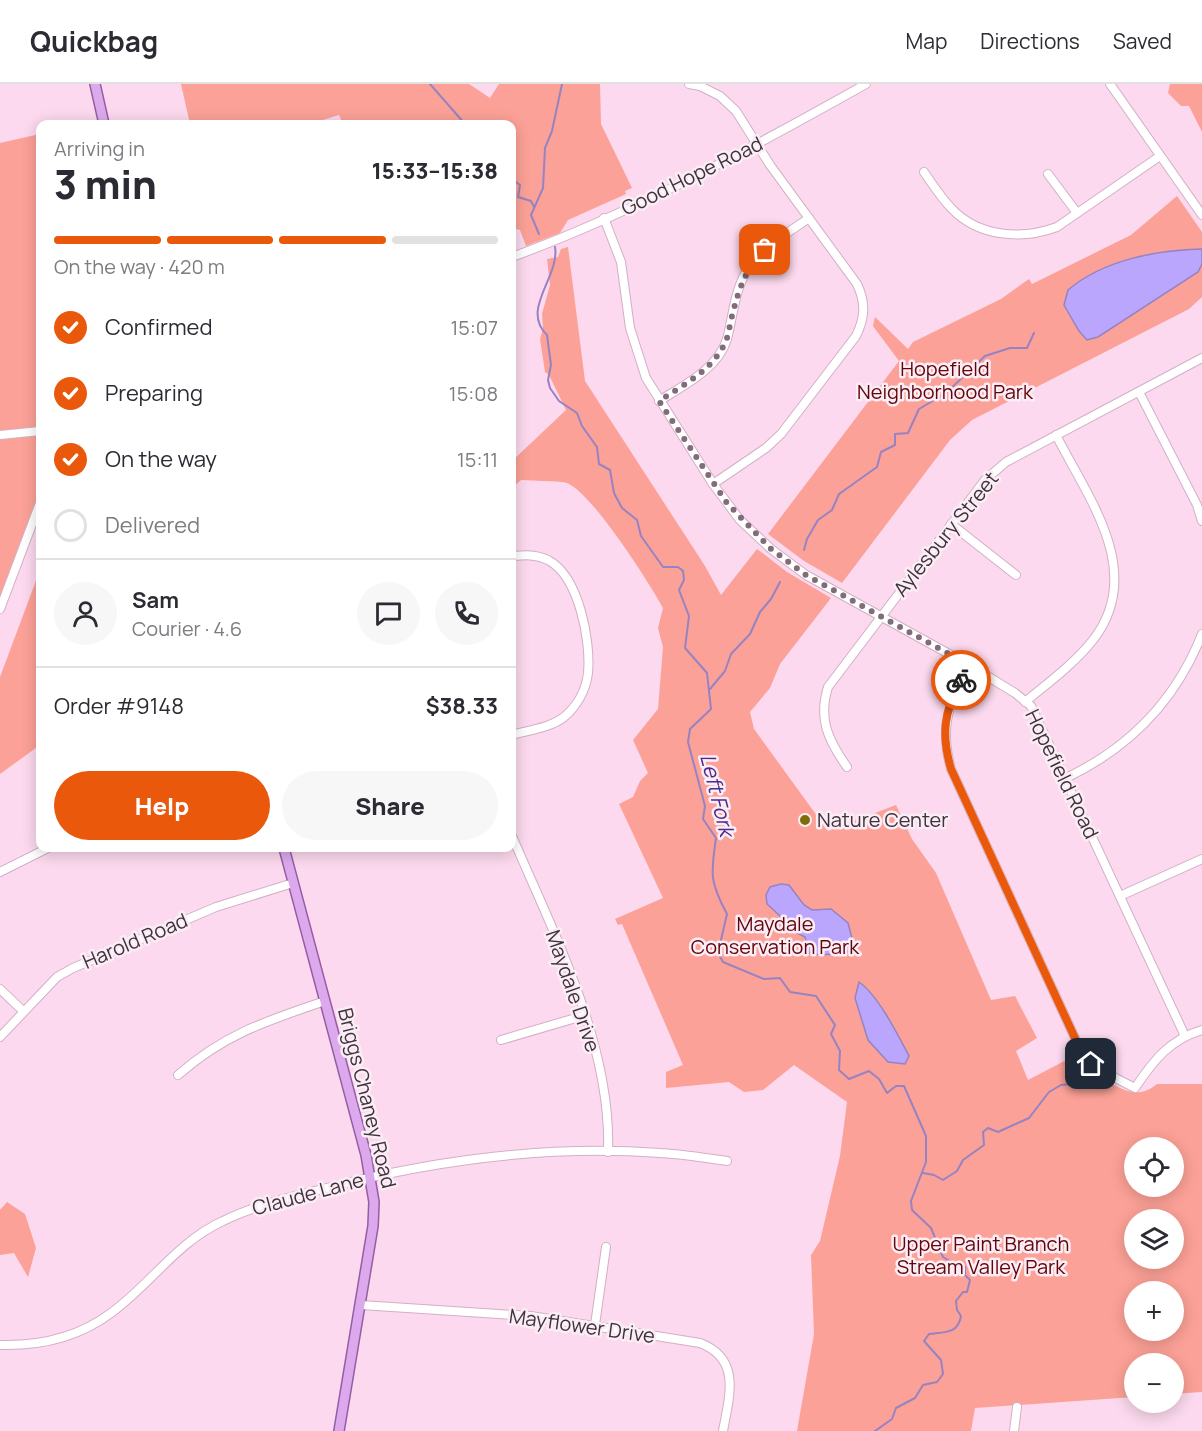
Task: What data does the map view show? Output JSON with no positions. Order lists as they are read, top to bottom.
{
  "streets": {
    "main road": ["Briggs Chaney Road"],
    "street": [
      "Good Hope Road",
      "Aylesbury Street",
      "Hopefield Road",
      "Harold Road",
      "Maydale Drive",
      "Claude Lane",
      "Mayflower Drive"
    ]
  },
  "crossings": [
    ["Good Hope Road", "Hopefield Road"],
    ["Aylesbury Street", "Hopefield Road"],
    ["Harold Road", "Briggs Chaney Road"],
    ["Maydale Drive", "Claude Lane"],
    ["Briggs Chaney Road", "Claude Lane"],
    ["Briggs Chaney Road", "Mayflower Drive"]
  ],
  "water": ["Left Fork"],
  "parks": ["Hopefield Neighborhood Park", "Maydale Conservation Park", "Upper Paint Branch Stream Valley Park"],
  "places": ["Nature Center"],
  "page": {
    "header": "Quickbag",
    "nav": ["Map", "Directions", "Saved"],
    "heading": ["3 min", "Arriving in", "15:33–15:38"],
    "panel": [
      "Sam",
      "Courier · 4.6",
      "Order #9148",
      "$38.33"
    ],
    "bar": "On the way · 420 m",
    "list": [
      ["Confirmed", "15:07"],
      ["Preparing", "15:08"],
      ["On the way", "15:11"],
      "Delivered"
    ],
    "buttons": ["Help", "Share"],
    "map_buttons": ["+", "−"]
  }
}
